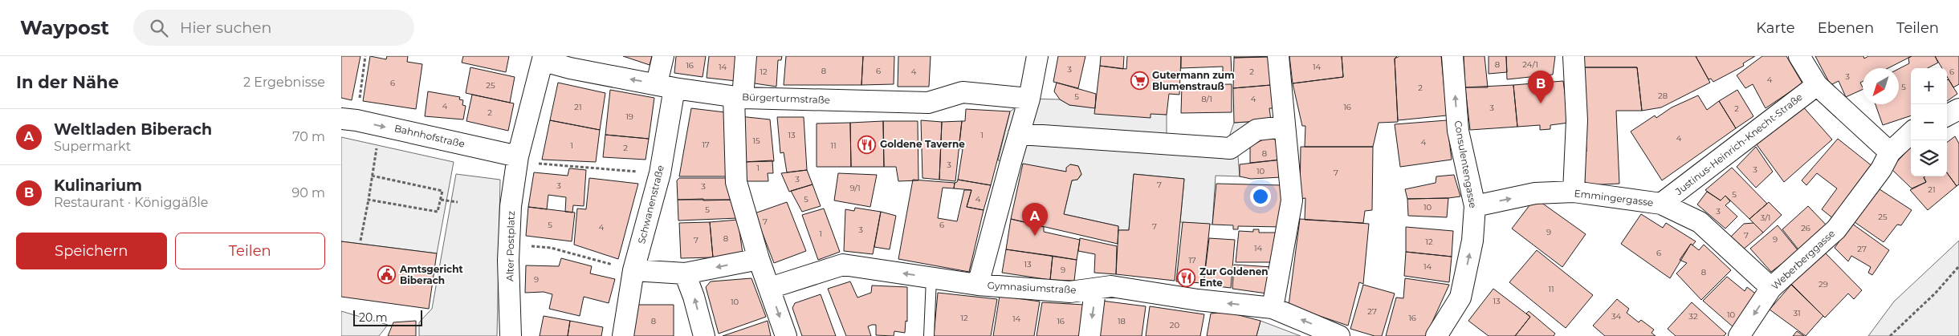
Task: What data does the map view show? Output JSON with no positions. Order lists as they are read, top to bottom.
{
  "streets": {
    "street": [
      "Bürgerturmstraße",
      "Bahnhofstraße",
      "Justinus-Heinrich-Knecht-Straße",
      "Consulentengasse",
      "Emmingergasse",
      "Schwanenstraße",
      "Alter Postplatz",
      "Weberberggasse",
      "Gymnasiumstraße"
    ]
  },
  "crossings": [
    ["Bürgerturmstraße", "Bahnhofstraße"],
    ["Bürgerturmstraße", "Schwanenstraße"],
    ["Bürgerturmstraße", "Alter Postplatz"],
    ["Bahnhofstraße", "Alter Postplatz"],
    ["Justinus-Heinrich-Knecht-Straße", "Emmingergasse"],
    ["Consulentengasse", "Emmingergasse"],
    ["Emmingergasse", "Weberberggasse"]
  ],
  "one_way": ["Bahnhofstraße"],
  "places": {
    "supermarket": ["Gutermann zum Blumenstrauß"],
    "restaurant": ["Goldene Taverne", "Zur Goldenen Ente"],
    "public building": ["Amtsgericht Biberach"]
  },
  "house_numbers": [
    "8",
    "24/1",
    "16",
    "14",
    "14",
    "3",
    "8",
    "6",
    "12",
    "4",
    "2",
    "6",
    "3",
    "4",
    "6",
    "25",
    "5",
    "2",
    "28",
    "5",
    "8/1",
    "4",
    "4",
    "21",
    "16",
    "3",
    "2",
    "2",
    "19",
    "13",
    "1",
    "4",
    "15",
    "4",
    "17",
    "1",
    "11",
    "2",
    "8",
    "3",
    "1",
    "3",
    "10",
    "7",
    "3",
    "7",
    "3",
    "3",
    "9/1",
    "21",
    "5",
    "5",
    "4",
    "10",
    "5",
    "3",
    "25",
    "3/1",
    "7",
    "5",
    "6",
    "7",
    "4",
    "26",
    "3",
    "9",
    "1",
    "7",
    "8",
    "9",
    "7",
    "12",
    "14",
    "27",
    "6",
    "17",
    "13",
    "14",
    "9",
    "8",
    "9",
    "29",
    "11",
    "13",
    "10",
    "27",
    "31",
    "10",
    "34",
    "32",
    "12",
    "16",
    "14",
    "8",
    "16",
    "18",
    "20"
  ],
  "scale_bar": "20 m",
  "north": "bottom left",
  "page": {
    "header": "Waypost",
    "search": "Hier suchen",
    "nav": ["Karte", "Ebenen", "Teilen"],
    "heading": ["In der Nähe", "2 Ergebnisse"],
    "map_buttons": ["+", "−"],
    "pins": ["B", "A"],
    "list": [
      {
        "mark": "A",
        "name": "Weltladen Biberach",
        "note": "Supermarkt",
        "value": "70 m"
      },
      {
        "mark": "B",
        "name": "Kulinarium",
        "note": "Restaurant · Königgäßle",
        "value": "90 m"
      }
    ],
    "buttons": ["Speichern", "Teilen"],
    "scale": "20 m"
  }
}
